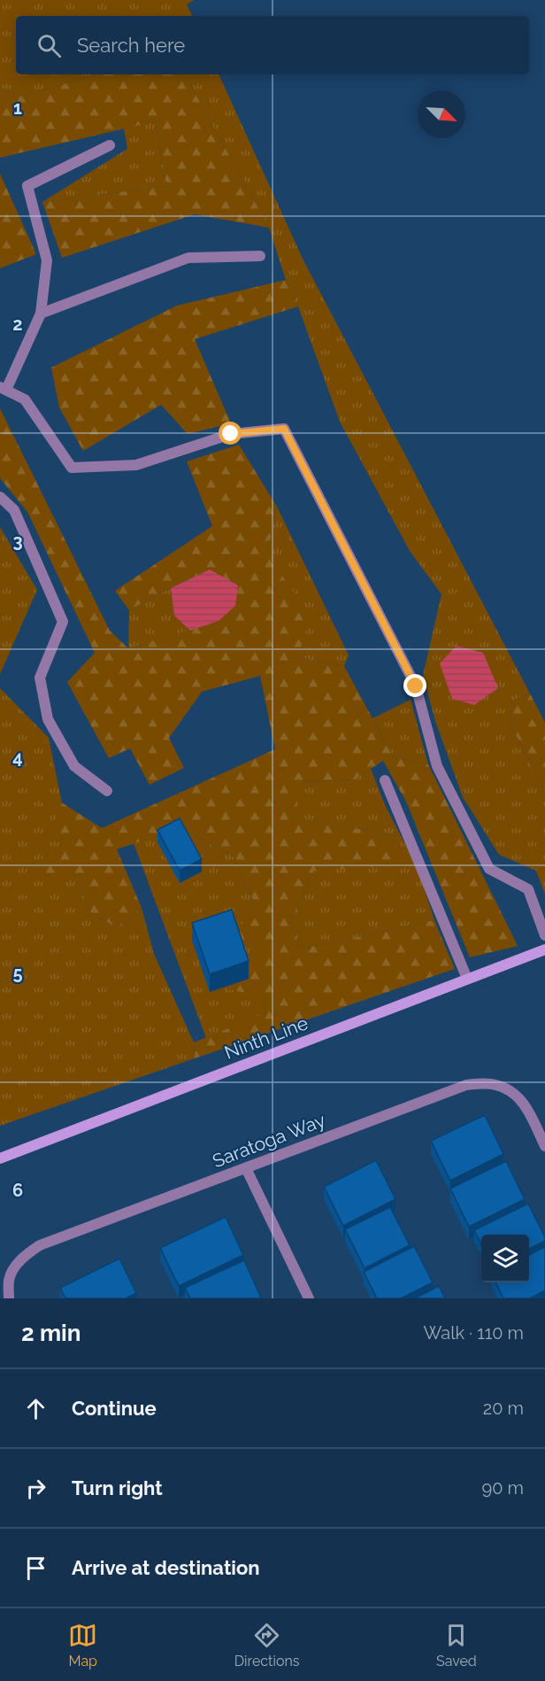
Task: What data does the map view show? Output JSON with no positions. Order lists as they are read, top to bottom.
{
  "streets": {
    "main road": ["Ninth Line"],
    "street": ["Saratoga Way"]
  },
  "north": "bottom right",
  "page": {
    "search": "Search here",
    "heading": ["2 min", "Walk · 110 m"],
    "list": [
      ["Continue", "20 m"],
      ["Turn right", "90 m"],
      "Arrive at destination"
    ],
    "nav": ["Map", "Directions", "Saved"]
  },
  "grid": {
    "rows": [
      "1",
      "2",
      "3",
      "4",
      "5",
      "6"
    ]
  }
}
